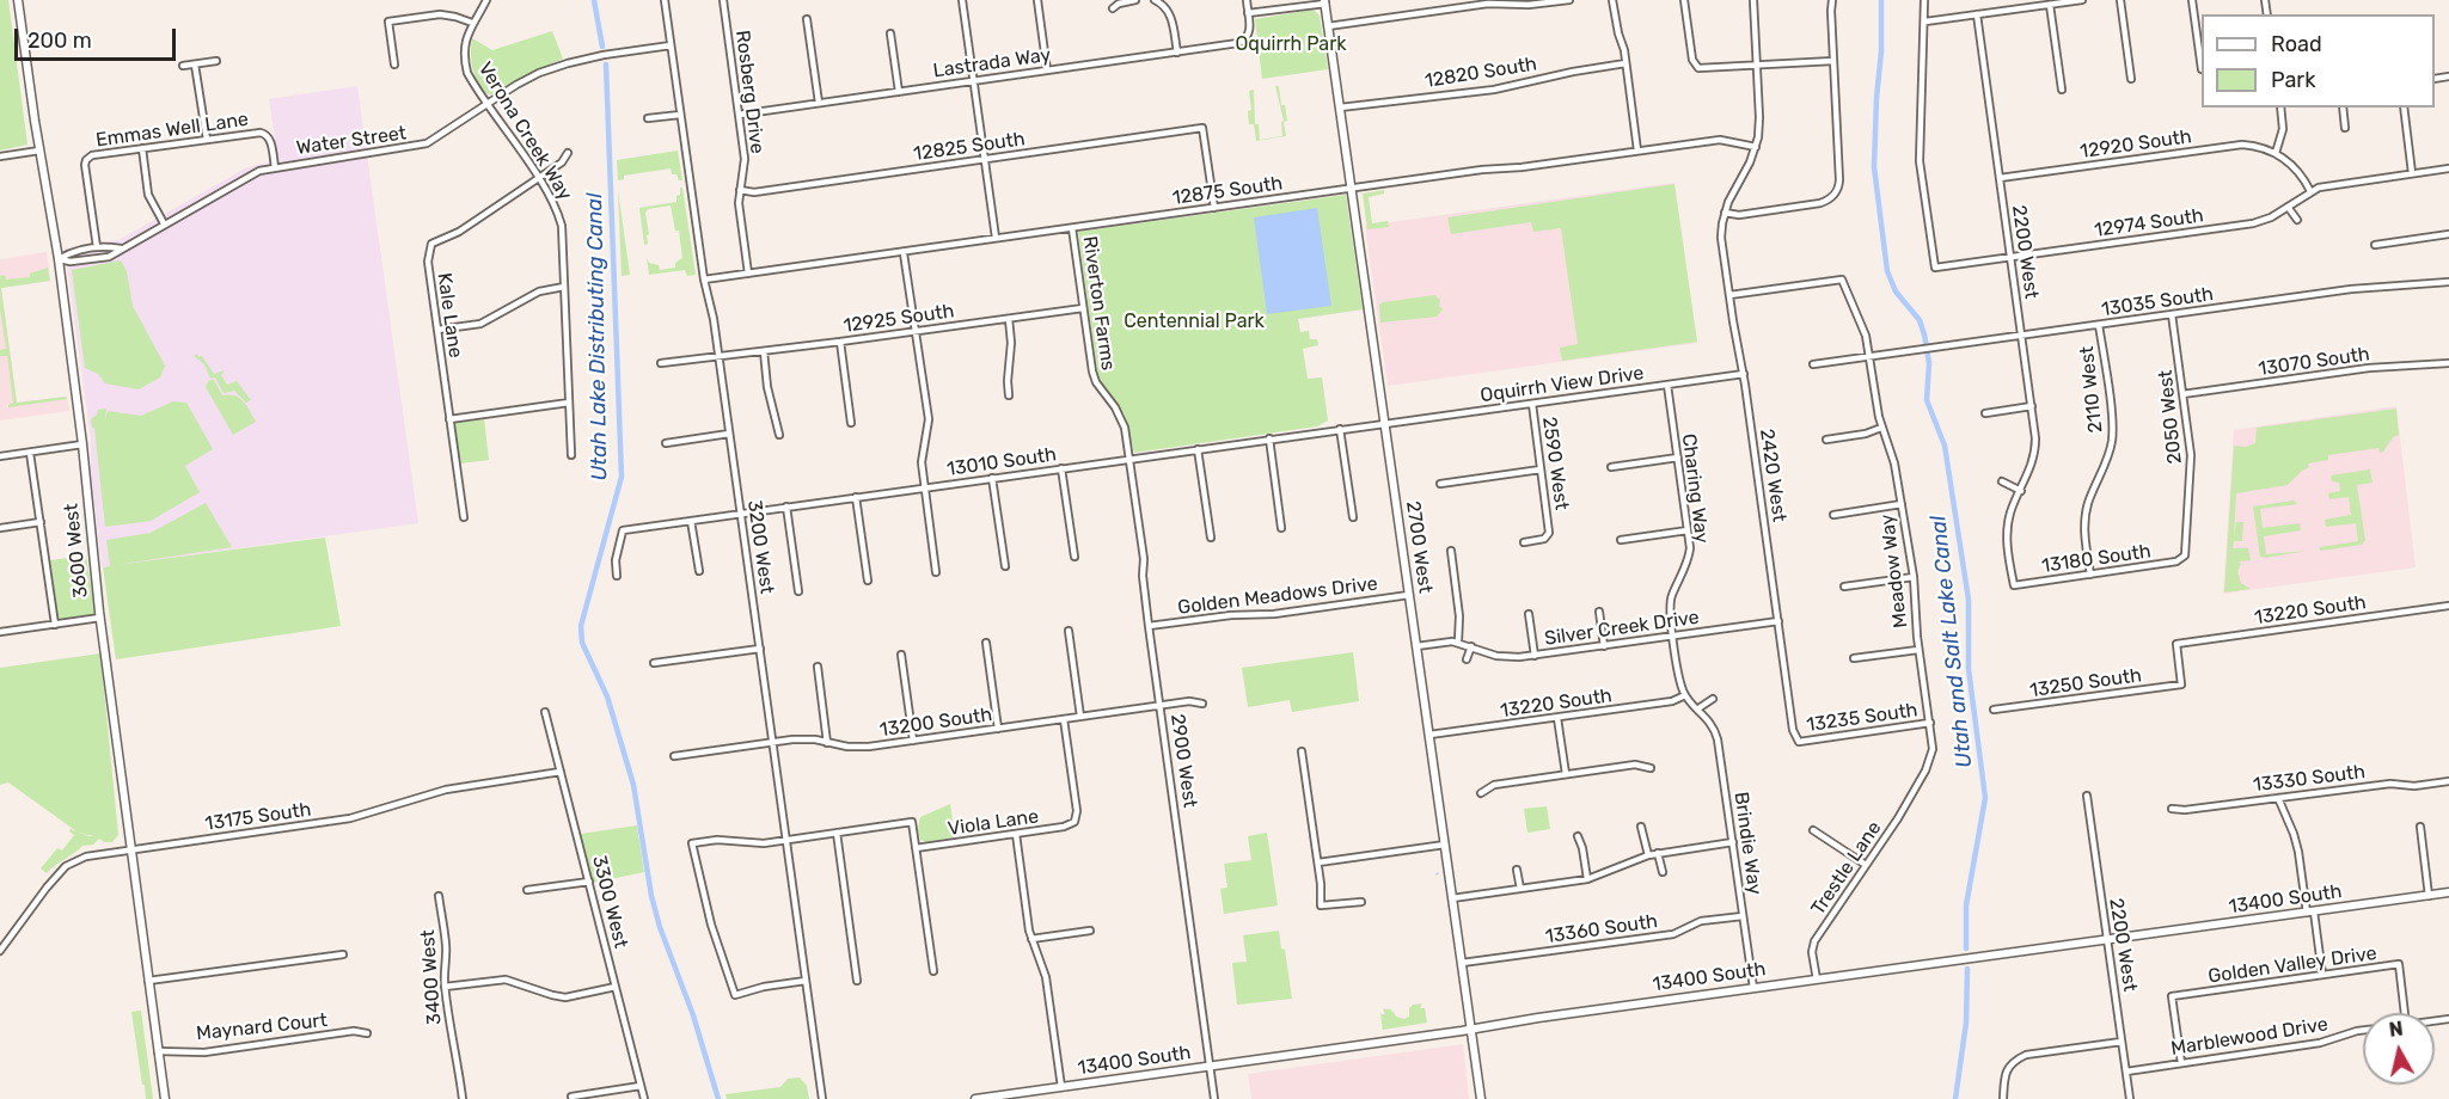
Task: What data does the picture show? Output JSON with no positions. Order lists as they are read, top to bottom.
{
  "streets": {
    "main road": ["2700 West", "3600 West", "13400 South"],
    "street": [
      "Lastrada Way",
      "12820 South",
      "Rosberg Drive",
      "Emmas Well Lane",
      "Verona Creek Way",
      "Water Street",
      "12920 South",
      "12825 South",
      "12875 South",
      "12974 South",
      "2200 West",
      "13035 South",
      "Riverton Farms",
      "Kale Lane",
      "12925 South",
      "13070 South",
      "Oquirrh View Drive",
      "2110 West",
      "2050 West",
      "13010 South",
      "2590 West",
      "2420 West",
      "Charing Way",
      "3200 West",
      "13180 South",
      "Meadow Way",
      "Golden Meadows Drive",
      "13220 South",
      "Silver Creek Drive",
      "13250 South",
      "13235 South",
      "13200 South",
      "2900 West",
      "13330 South",
      "13175 South",
      "Viola Lane",
      "Brindie Way",
      "Trestle Lane",
      "3300 West",
      "13360 South",
      "Golden Valley Drive",
      "3400 West",
      "Maynard Court",
      "Marblewood Drive"
    ]
  },
  "crossings": [
    ["Lastrada Way", "Rosberg Drive"],
    ["12820 South", "2700 West"],
    ["Rosberg Drive", "12825 South"],
    ["Rosberg Drive", "12875 South"],
    ["Emmas Well Lane", "Water Street"],
    ["Verona Creek Way", "Water Street"],
    ["Verona Creek Way", "Kale Lane"],
    ["Water Street", "3200 West"],
    ["Water Street", "3600 West"],
    ["12920 South", "2200 West"],
    ["12825 South", "12875 South"],
    ["12875 South", "Riverton Farms"],
    ["12875 South", "3200 West"],
    ["12875 South", "2700 West"],
    ["12974 South", "2200 West"],
    ["2200 West", "13035 South"],
    ["2200 West", "13180 South"],
    ["2200 West", "13400 South"],
    ["2200 West", "Marblewood Drive"],
    ["13035 South", "2110 West"],
    ["13035 South", "2050 West"],
    ["13035 South", "Meadow Way"],
    ["Riverton Farms", "12925 South"],
    ["Riverton Farms", "13010 South"],
    ["Riverton Farms", "2900 West"],
    ["12925 South", "3200 West"],
    ["13070 South", "2050 West"],
    ["Oquirrh View Drive", "13010 South"],
    ["Oquirrh View Drive", "2590 West"],
    ["Oquirrh View Drive", "2420 West"],
    ["Oquirrh View Drive", "Charing Way"],
    ["Oquirrh View Drive", "2700 West"],
    ["2110 West", "13180 South"],
    ["2050 West", "13180 South"],
    ["13010 South", "3200 West"],
    ["13010 South", "2700 West"],
    ["13010 South", "2900 West"],
    ["2420 West", "Meadow Way"],
    ["2420 West", "Silver Creek Drive"],
    ["2420 West", "13235 South"],
    ["Charing Way", "Silver Creek Drive"],
    ["3200 West", "13200 South"],
    ["2700 West", "Golden Meadows Drive"],
    ["2700 West", "13220 South"],
    ["2700 West", "Silver Creek Drive"],
    ["2700 West", "13400 South"],
    ["2700 West", "13360 South"],
    ["3600 West", "13175 South"],
    ["3600 West", "Maynard Court"],
    ["Meadow Way", "13235 South"],
    ["Meadow Way", "Trestle Lane"],
    ["Golden Meadows Drive", "2900 West"],
    ["13220 South", "13250 South"],
    ["13220 South", "Brindie Way"],
    ["13200 South", "2900 West"],
    ["13200 South", "Viola Lane"],
    ["2900 West", "13400 South"],
    ["13175 South", "3300 West"],
    ["Brindie Way", "13400 South"],
    ["Brindie Way", "13360 South"],
    ["Trestle Lane", "13400 South"],
    ["Golden Valley Drive", "Marblewood Drive"]
  ],
  "water": ["Utah Lake Distributing Canal", "Utah and Salt Lake Canal"],
  "parks": ["Oquirrh Park", "Centennial Park"],
  "legend": ["Road", "Park"],
  "scale_bar": "200 m",
  "north": "top"
}
